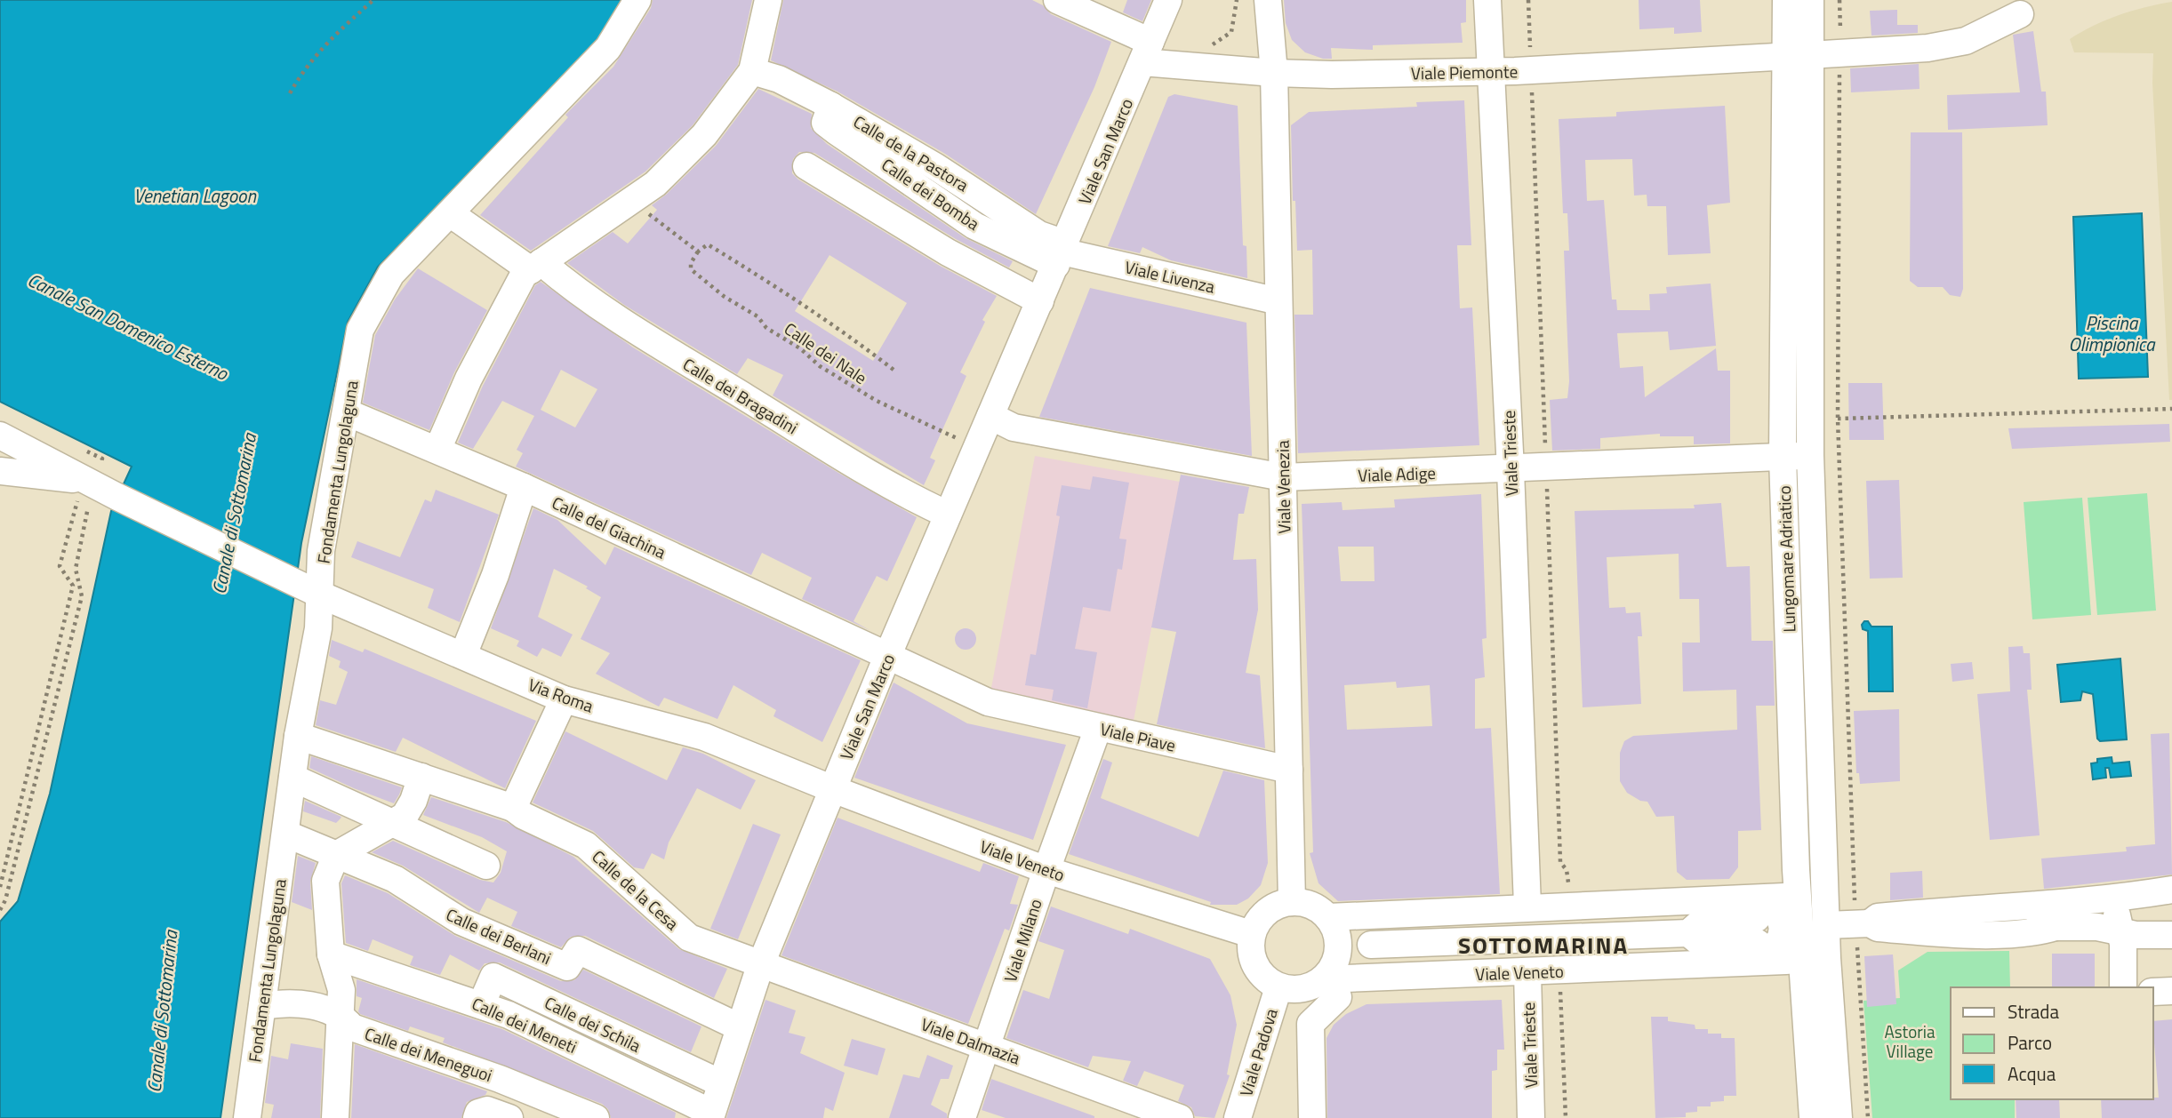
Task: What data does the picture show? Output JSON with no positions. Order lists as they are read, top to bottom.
{
  "streets": {
    "street": [
      "Viale Piemonte",
      "Viale San Marco",
      "Calle de la Pastora",
      "Viale Livenza",
      "Calle dei Bragadini",
      "Viale Trieste",
      "Fondamenta Lungolaguna",
      "Viale Adige",
      "Viale Venezia",
      "Calle del Giachina",
      "Lungomare Adriatico",
      "Via Roma",
      "Viale Piave",
      "Viale Veneto",
      "Calle de la Cesa",
      "Calle dei Berlani",
      "Viale Milano",
      "Calle dei Schila",
      "Calle dei Meneti",
      "Viale Dalmazia",
      "Viale Padova",
      "Calle dei Meneguoi"
    ],
    "path": ["Calle dei Nale"]
  },
  "crossings": [
    ["Viale Piemonte", "Viale San Marco"],
    ["Viale Piemonte", "Viale Trieste"],
    ["Viale Piemonte", "Viale Venezia"],
    ["Viale Piemonte", "Lungomare Adriatico"],
    ["Viale San Marco", "Calle de la Pastora"],
    ["Viale San Marco", "Viale Livenza"],
    ["Viale San Marco", "Calle dei Nale"],
    ["Viale San Marco", "Calle dei Bragadini"],
    ["Viale San Marco", "Viale Adige"],
    ["Viale San Marco", "Calle del Giachina"],
    ["Viale San Marco", "Via Roma"],
    ["Viale San Marco", "Viale Veneto"],
    ["Viale San Marco", "Calle de la Cesa"],
    ["Viale San Marco", "Calle dei Berlani"],
    ["Viale San Marco", "Calle dei Schila"],
    ["Viale San Marco", "Calle dei Meneti"],
    ["Viale San Marco", "Viale Dalmazia"],
    ["Calle de la Pastora", "Viale Livenza"],
    ["Viale Livenza", "Viale Venezia"],
    ["Calle dei Bragadini", "Fondamenta Lungolaguna"],
    ["Viale Trieste", "Viale Adige"],
    ["Viale Trieste", "Viale Veneto"],
    ["Fondamenta Lungolaguna", "Calle del Giachina"],
    ["Fondamenta Lungolaguna", "Via Roma"],
    ["Fondamenta Lungolaguna", "Calle de la Cesa"],
    ["Fondamenta Lungolaguna", "Calle dei Berlani"],
    ["Fondamenta Lungolaguna", "Calle dei Meneguoi"],
    ["Viale Adige", "Viale Venezia"],
    ["Viale Adige", "Lungomare Adriatico"],
    ["Viale Venezia", "Viale Piave"],
    ["Viale Venezia", "Viale Veneto"],
    ["Viale Venezia", "Viale Padova"],
    ["Calle del Giachina", "Viale Piave"],
    ["Lungomare Adriatico", "Viale Veneto"],
    ["Via Roma", "Viale Veneto"],
    ["Viale Piave", "Viale Milano"],
    ["Viale Veneto", "Viale Milano"],
    ["Viale Veneto", "Viale Padova"],
    ["Calle de la Cesa", "Viale Dalmazia"],
    ["Viale Milano", "Viale Dalmazia"],
    ["Calle dei Schila", "Calle dei Meneti"]
  ],
  "districts": ["SOTTOMARINA"],
  "water": [
    "Venetian Lagoon",
    "Piscina Olimpionica",
    "Canale San Domenico Esterno",
    "Canale di Sottomarina"
  ],
  "parks": ["Astoria Village"],
  "legend": ["Strada", "Parco", "Acqua"]
}
